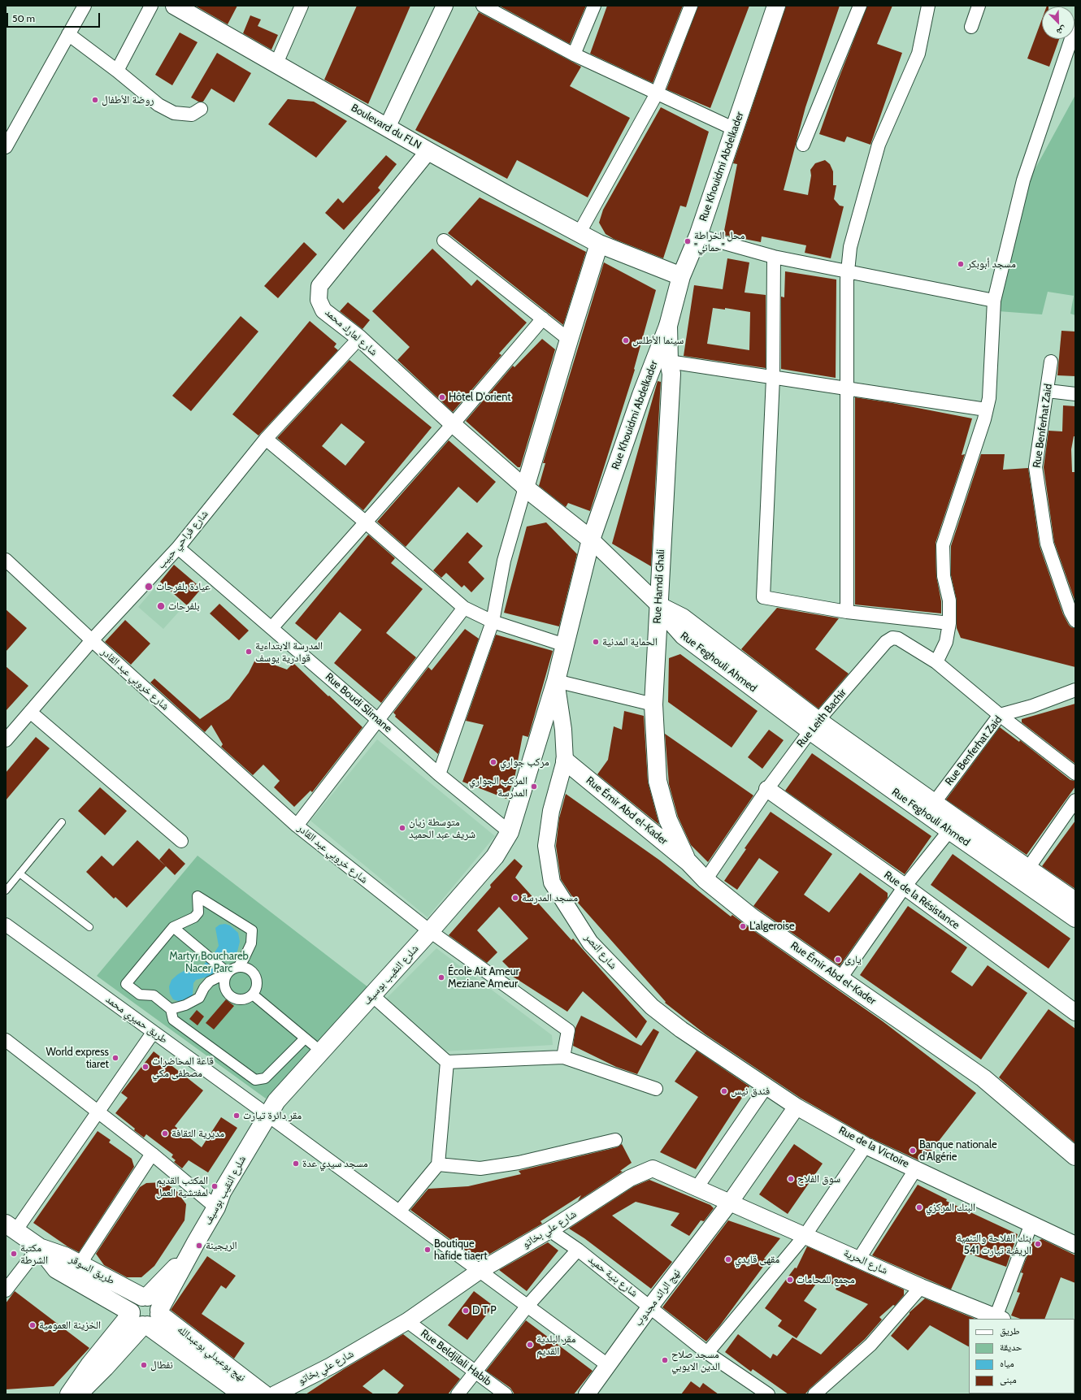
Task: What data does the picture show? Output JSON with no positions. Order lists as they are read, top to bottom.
{
  "streets": {
    "main road": [
      "Boulevard du FLN",
      "Rue Khouidmi Abdelkader",
      "Rue Hamdi Ghali",
      "Rue Émir Abd el-Kader",
      "شلرع النقيب بوسيف",
      "طريق السوقر",
      "نهج بوعبدلي بوعبدالله"
    ],
    "street": [
      "شارع لعارك محمد",
      "Rue Benferhat Zaid",
      "شارع فراحي حبيب",
      "Rue Feghouli Ahmed",
      "شارع خروبي عبد القادر",
      "Rue Boudi Slimane",
      "Rue Leith Bachir",
      "Rue de la Résistance",
      "شارع النصر",
      "طريق حميري محمد",
      "Rue de la Victoire",
      "شارع علي بخاتو",
      "شارع الحرية",
      "شارع بنية حميد",
      "نهج الرائد مجدوب",
      "Rue Beldjilali Habib"
    ]
  },
  "crossings": [
    ["Boulevard du FLN", "Rue Khouidmi Abdelkader"],
    ["Boulevard du FLN", "شارع لعارك محمد"],
    ["Rue Khouidmi Abdelkader", "Rue Hamdi Ghali"],
    ["Rue Khouidmi Abdelkader", "Rue Feghouli Ahmed"],
    ["Rue Khouidmi Abdelkader", "شارع النصر"],
    ["Rue Khouidmi Abdelkader", "شلرع النقيب بوسيف"],
    ["شارع لعارك محمد", "شارع فراحي حبيب"],
    ["Rue Benferhat Zaid", "Rue Feghouli Ahmed"],
    ["شارع فراحي حبيب", "شارع خروبي عبد القادر"],
    ["شارع فراحي حبيب", "Rue Boudi Slimane"],
    ["Rue Hamdi Ghali", "Rue Feghouli Ahmed"],
    ["Rue Hamdi Ghali", "Rue Émir Abd el-Kader"],
    ["Rue Feghouli Ahmed", "Rue Leith Bachir"],
    ["شارع خروبي عبد القادر", "شلرع النقيب بوسيف"],
    ["Rue Boudi Slimane", "شلرع النقيب بوسيف"],
    ["Rue Leith Bachir", "Rue Émir Abd el-Kader"],
    ["Rue Leith Bachir", "Rue de la Résistance"],
    ["Rue Émir Abd el-Kader", "شارع النصر"],
    ["شارع النصر", "شلرع النقيب بوسيف"],
    ["شارع النصر", "Rue de la Victoire"],
    ["شلرع النقيب بوسيف", "طريق حميري محمد"],
    ["شلرع النقيب بوسيف", "طريق السوقر"],
    ["شلرع النقيب بوسيف", "نهج بوعبدلي بوعبدالله"],
    ["طريق حميري محمد", "شارع علي بخاتو"],
    ["طريق حميري محمد", "نهج الرائد مجدوب"],
    ["شارع علي بخاتو", "شارع الحرية"],
    ["شارع علي بخاتو", "شارع بنية حميد"],
    ["شارع علي بخاتو", "نهج الرائد مجدوب"],
    ["شارع علي بخاتو", "Rue Beldjilali Habib"],
    ["شارع الحرية", "نهج الرائد مجدوب"],
    ["طريق السوقر", "نهج بوعبدلي بوعبدالله"],
    ["شارع بنية حميد", "نهج الرائد مجدوب"]
  ],
  "parks": ["Martyr Bouchareb Nacer Parc"],
  "places": [
    "روضة الأطفال",
    "محل الخراطة \"حماني\"",
    "مسجد أبوبكر",
    "سينما الأطلس",
    "Hôtel D'orient",
    "عيادة بلفرحات",
    "بلفرحات",
    "الحماية المدنية",
    "المدرسة الابتداءية قوادرية يوسف",
    "مركب جواري",
    "المركب الجواري المدرسة",
    "متوسطة زيان شريف عبد الحميد",
    "مسجد المدرسة",
    "L'algeroise",
    "يارى",
    "École Ait Ameur Meziane Ameur",
    "World express tiaret",
    "قاعة المحاضرات مصطفى مكي",
    "فندق نيس",
    "مقر دائرة تيارت",
    "مديرية الثقافة",
    "Banque nationale d'Algérie",
    "مسجد سيدي عدة",
    "سوق الفلاح",
    "المكتب القديم لمفتشية العمل",
    "البنك المركزي",
    "بنك الفلاحة والتنمية الريفية تيارت 541",
    "الريجينة",
    "Boutique hafide tiaert",
    "مكتبة الشرطة",
    "مقهى قايدي",
    "مجمع للمحامات",
    "D T P",
    "الخزينة العمومية",
    "مقر البلدية القديم",
    "مسجد صلاح الدين الايوبي",
    "نفطال"
  ],
  "legend": [
    "طريق",
    "حديقة",
    "مياه",
    "مبنى"
  ],
  "scale_bar": "50 m",
  "north": "bottom right"
}
